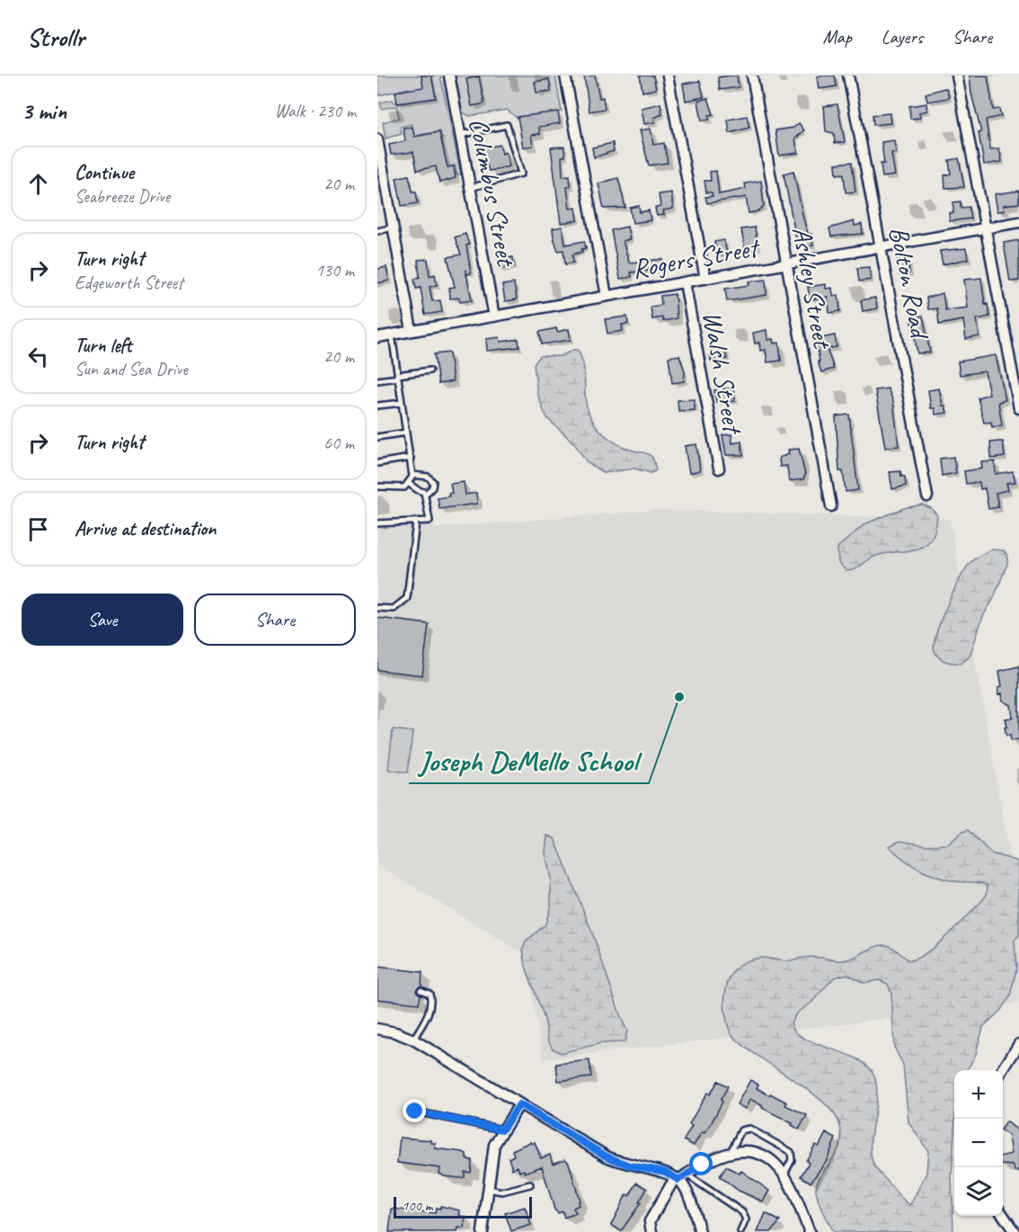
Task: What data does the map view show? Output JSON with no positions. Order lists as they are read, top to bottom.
{
  "streets": {
    "street": [
      "Columbus Street",
      "Rogers Street",
      "Bolton Road",
      "Ashley Street",
      "Walsh Street"
    ]
  },
  "crossings": [
    ["Columbus Street", "Rogers Street"],
    ["Rogers Street", "Bolton Road"],
    ["Rogers Street", "Ashley Street"],
    ["Rogers Street", "Walsh Street"]
  ],
  "places": ["Joseph DeMello School"],
  "scale_bar": "100 m",
  "page": {
    "header": "Strollr",
    "nav": ["Map", "Layers", "Share"],
    "heading": ["3 min", "Walk · 230 m"],
    "list": [
      ["Continue", "Seabreeze Drive", "20 m"],
      ["Turn right", "Edgeworth Street", "130 m"],
      ["Turn left", "Sun and Sea Drive", "20 m"],
      ["Turn right", "60 m"],
      "Arrive at destination"
    ],
    "buttons": ["Save", "Share"],
    "map_buttons": ["+", "−"],
    "scale": "100 m"
  }
}
